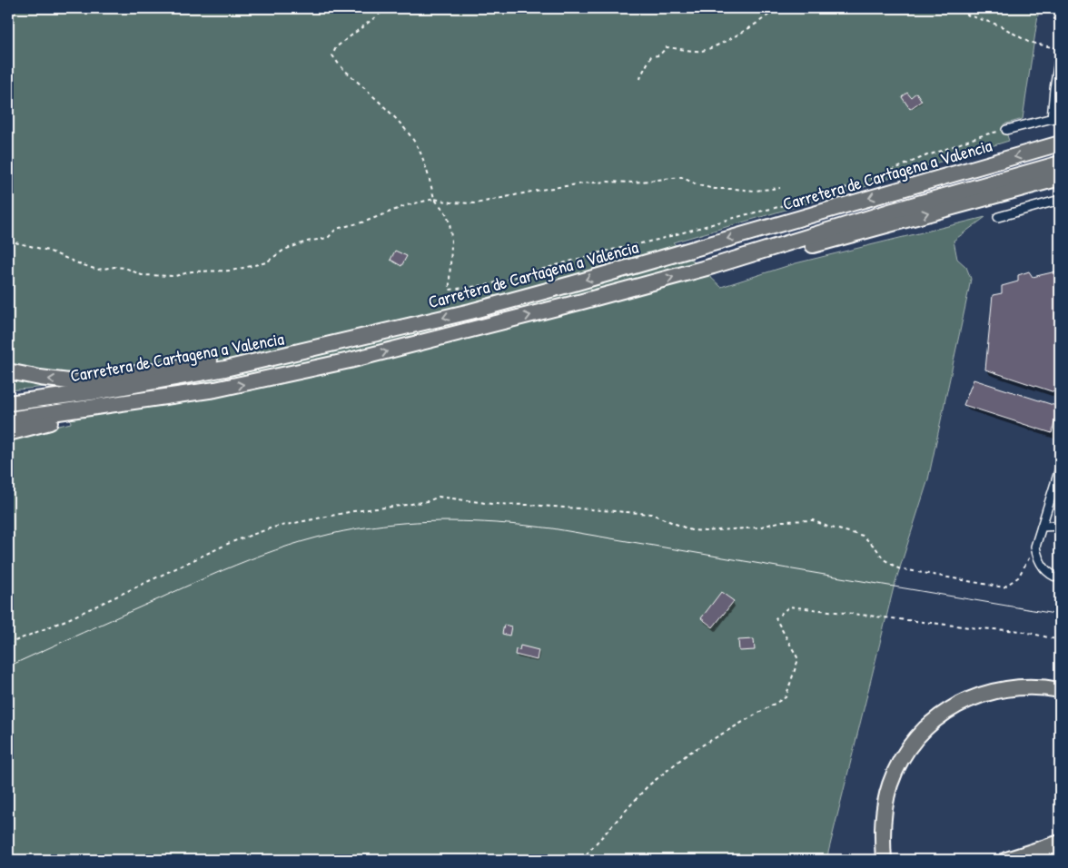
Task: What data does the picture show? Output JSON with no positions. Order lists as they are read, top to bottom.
{
  "streets": {
    "highway": ["Carretera de Cartagena a Valencia"]
  }
}
